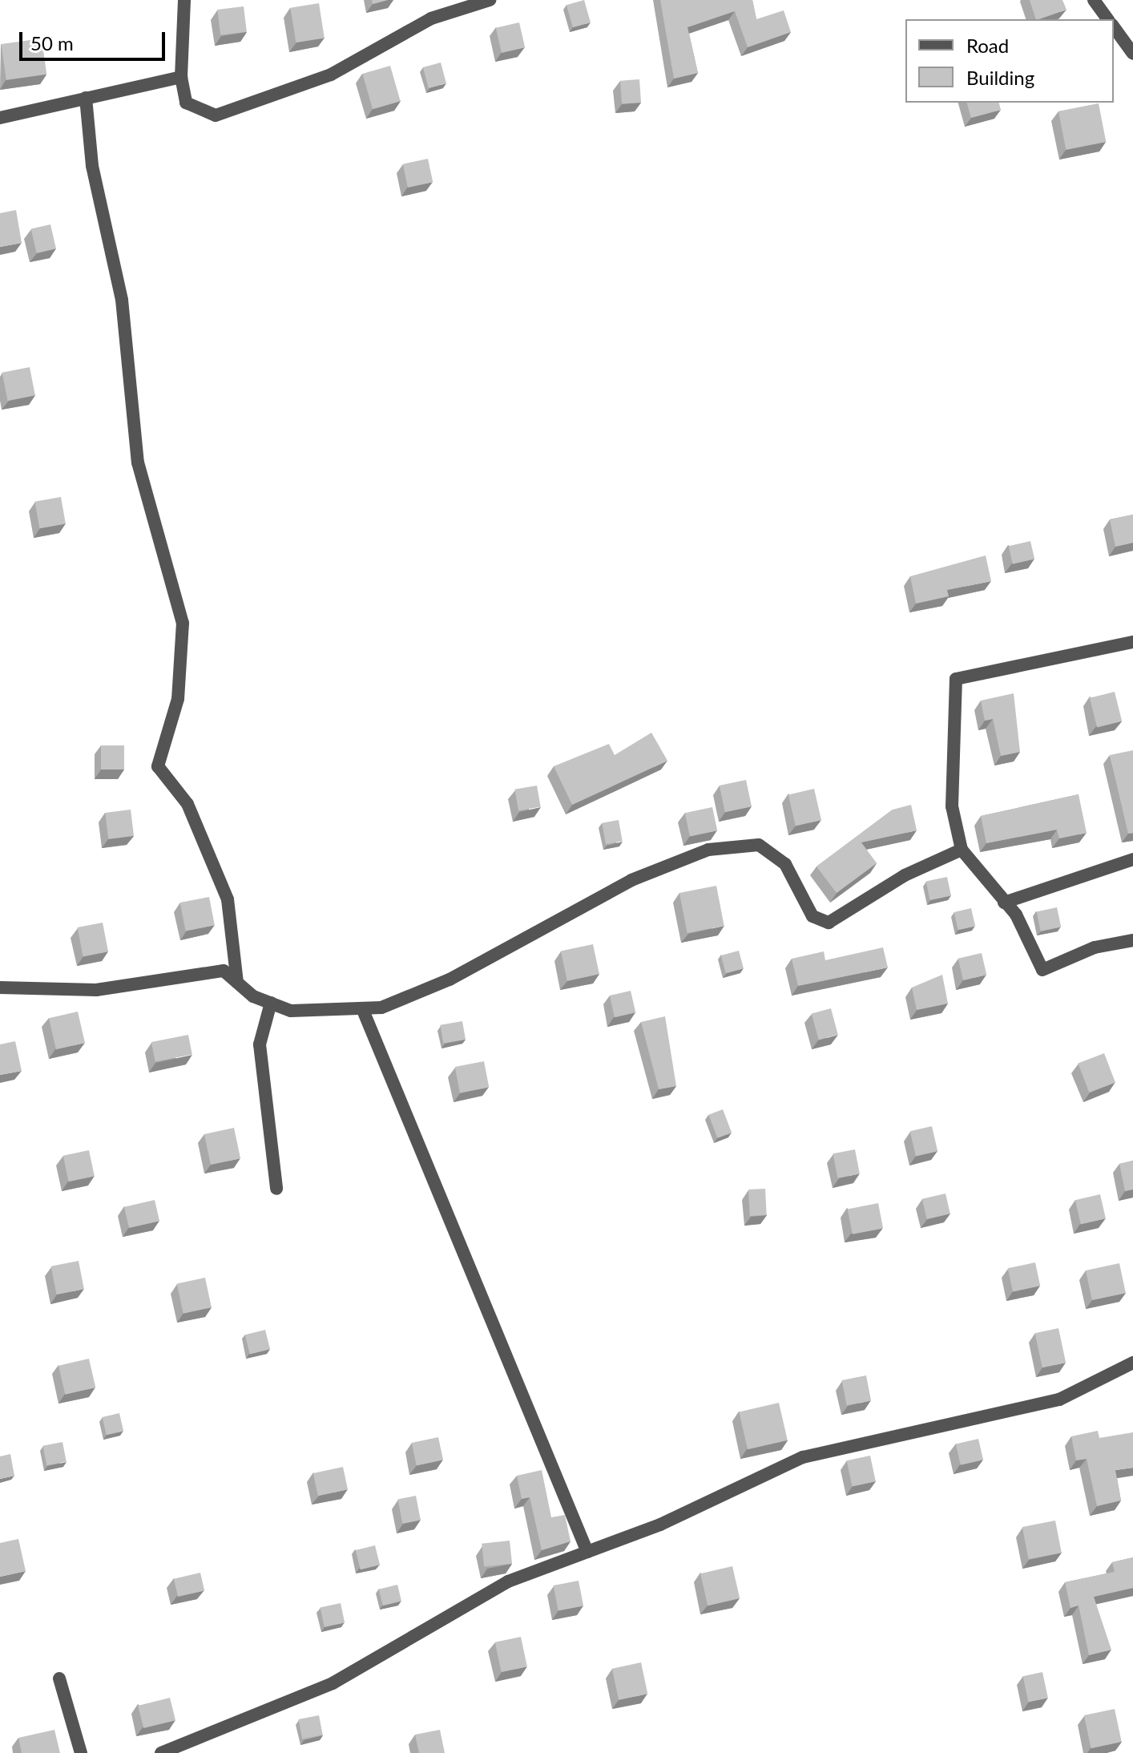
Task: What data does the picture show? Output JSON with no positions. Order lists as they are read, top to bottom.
{
  "legend": ["Road", "Building"],
  "scale_bar": "50 m"
}
